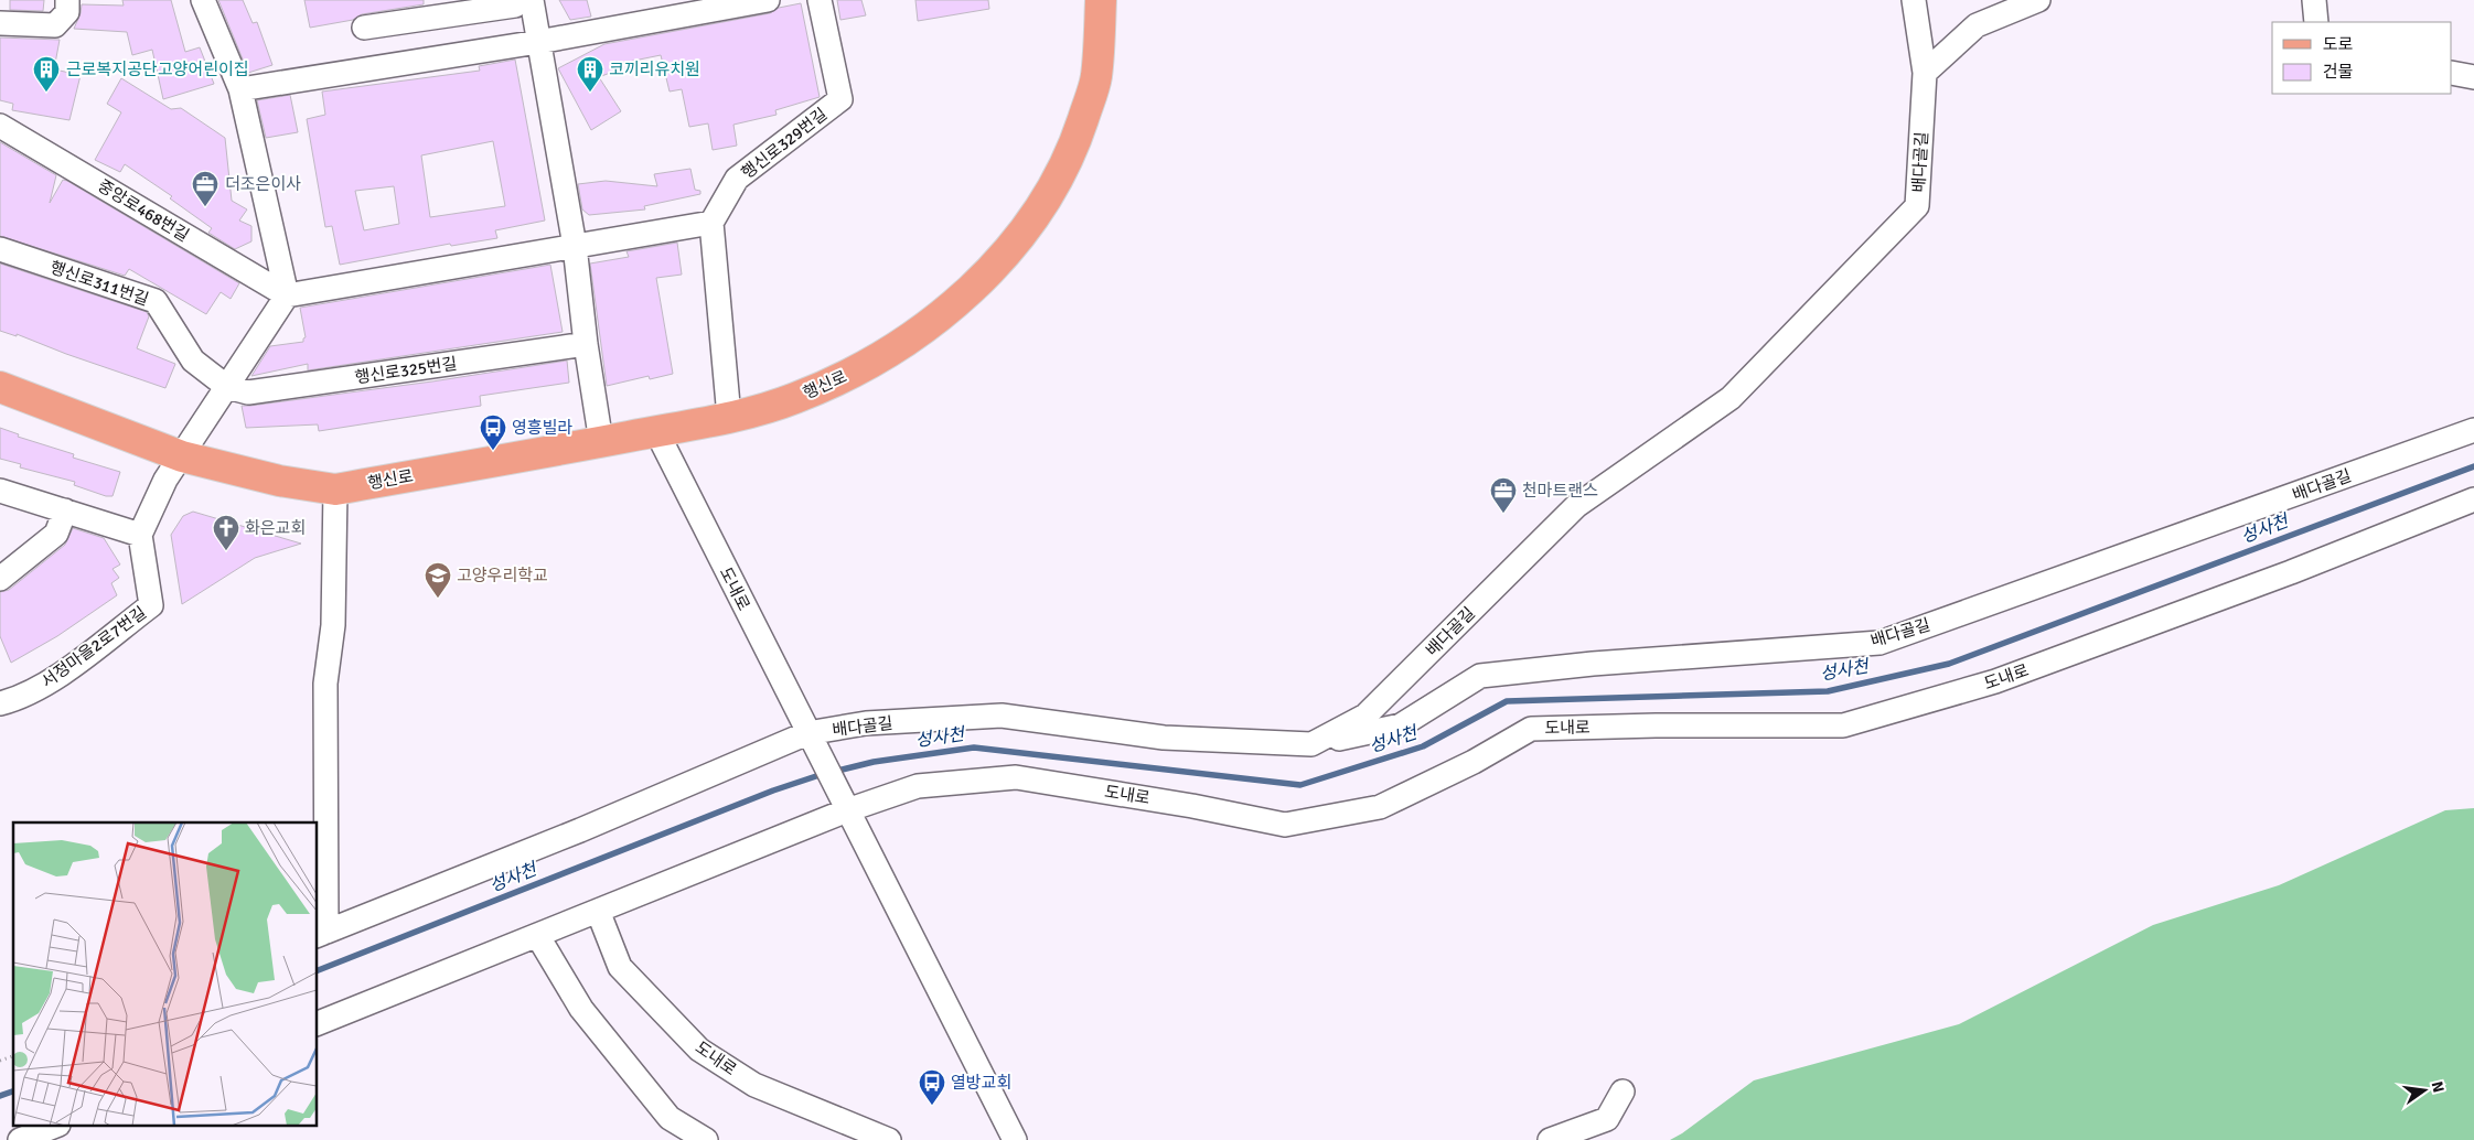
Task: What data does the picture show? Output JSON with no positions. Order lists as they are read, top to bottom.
{
  "streets": {
    "main road": ["행신로"],
    "street": [
      "행신로329번길",
      "배다골길",
      "중앙로468번길",
      "행신로311번길",
      "행신로325번길",
      "도내로",
      "서정마을2로7번길"
    ]
  },
  "crossings": [
    ["배다골길", "도내로"],
    ["행신로311번길", "행신로325번길"],
    ["행신로", "도내로"]
  ],
  "water": ["성사천"],
  "places": {
    "building": ["근로복지공단고양어린이집", "코끼리유치원"],
    "office": ["더조은이사", "천마트랜스"],
    "bus stop": ["영흥빌라", "열방교회"],
    "church": ["화은교회"],
    "school or university": ["고양우리학교"]
  },
  "legend": ["도로", "건물"],
  "north": "right"
}
